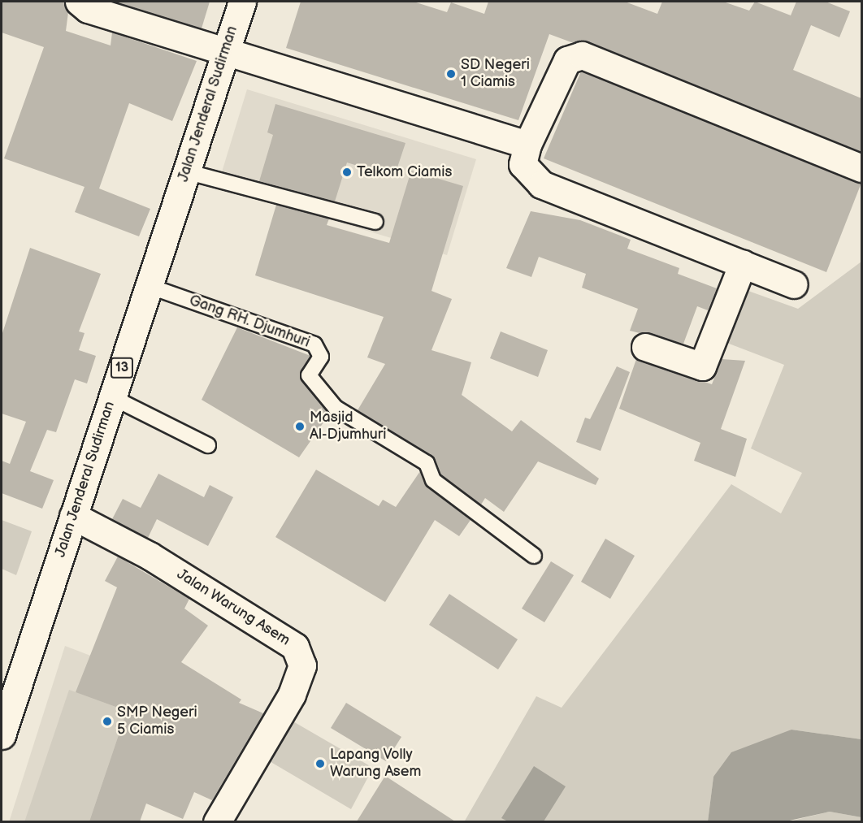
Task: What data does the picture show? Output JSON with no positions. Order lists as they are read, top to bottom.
{
  "streets": {
    "main road": ["Jalan Jenderal Sudirman", "13", "Jalan Warung Asem"],
    "lane": ["Gang RH. Djumhuri"]
  },
  "crossings": [
    ["Jalan Jenderal Sudirman", "Gang RH. Djumhuri"],
    ["Jalan Jenderal Sudirman", "Jalan Warung Asem"]
  ],
  "places": [
    "SD Negeri 1 Ciamis",
    "Telkom Ciamis",
    "Masjid Al-Djumhuri",
    "SMP Negeri 5 Ciamis",
    "Lapang Volly Warung Asem"
  ]
}
